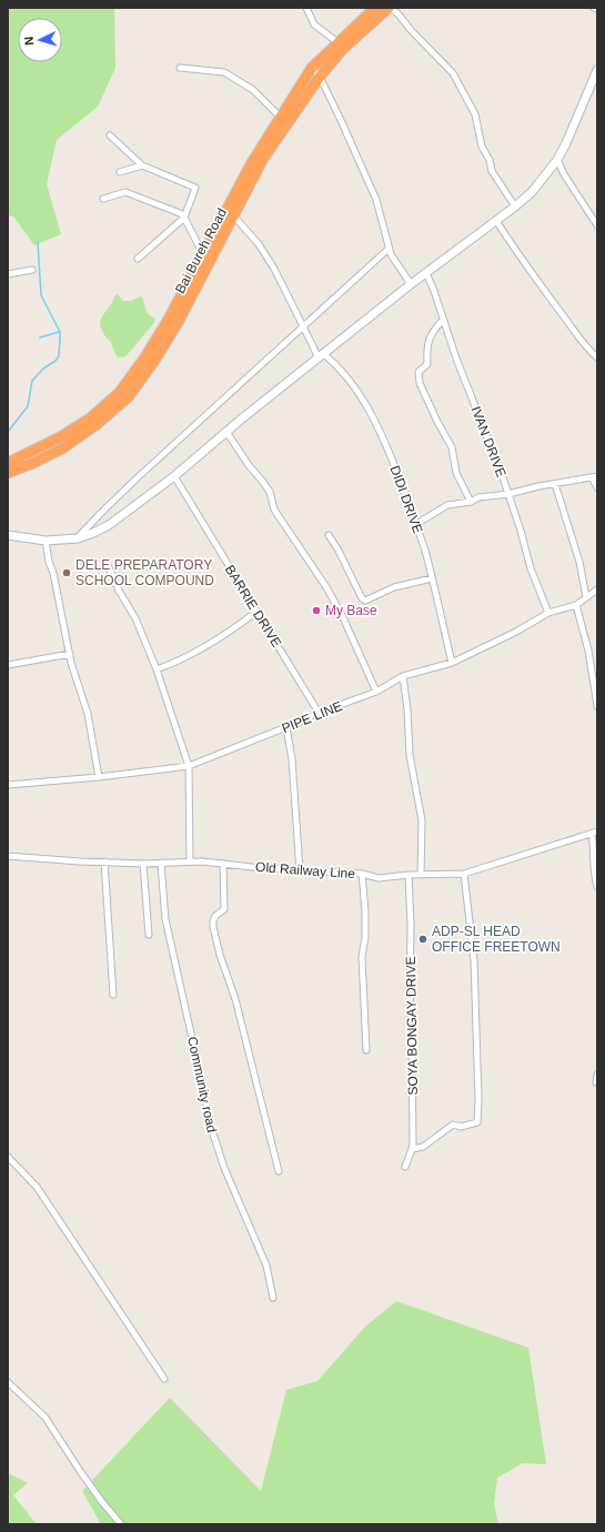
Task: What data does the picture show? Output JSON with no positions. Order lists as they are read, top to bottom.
{
  "streets": {
    "highway": ["Bai Bureh Road"],
    "street": [
      "IVAN DRIVE",
      "DIDI DRIVE",
      "BARRIE DRIVE",
      "PIPE LINE",
      "Old Railway Line",
      "SOYA BONGAY DRIVE",
      "Community road"
    ]
  },
  "crossings": [
    ["IVAN DRIVE", "PIPE LINE"],
    ["DIDI DRIVE", "PIPE LINE"],
    ["BARRIE DRIVE", "PIPE LINE"],
    ["Old Railway Line", "SOYA BONGAY DRIVE"],
    ["Old Railway Line", "Community road"]
  ],
  "places": ["DELE PREPARATORY SCHOOL COMPOUND", "My Base", "ADP-SL HEAD OFFICE FREETOWN"],
  "north": "left"
}
